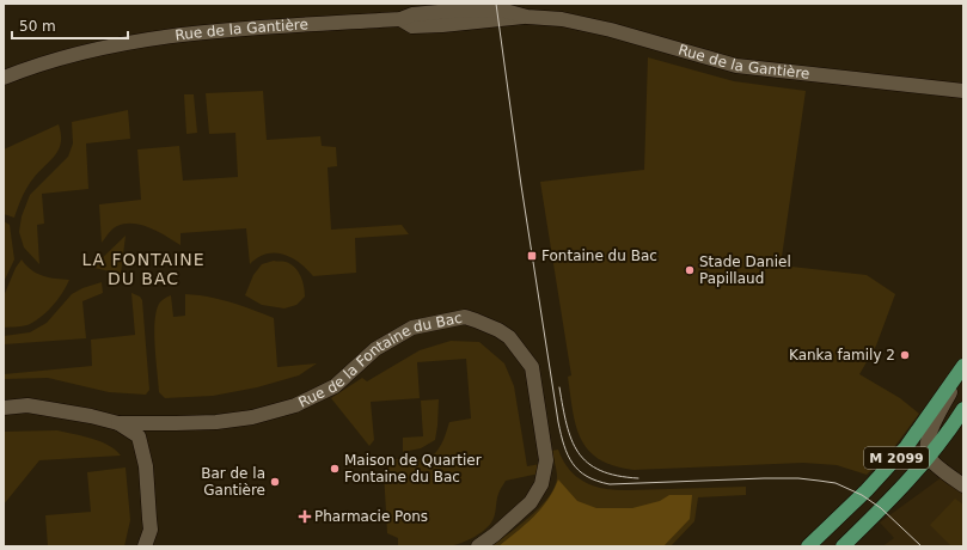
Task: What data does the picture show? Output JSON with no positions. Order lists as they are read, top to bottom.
{
  "streets": {
    "main road": ["M 2099"],
    "street": ["Rue de la Gantière", "Rue de la Fontaine du Bac"]
  },
  "districts": ["LA FONTAINE DU BAC"],
  "places": {
    "transit": ["Fontaine du Bac"],
    "other": [
      "Stade Daniel Papillaud",
      "Kanka family 2",
      "Maison de Quartier Fontaine du Bac",
      "Bar de la Gantière"
    ],
    "health": ["Pharmacie Pons"]
  },
  "scale_bar": "50 m"
}
